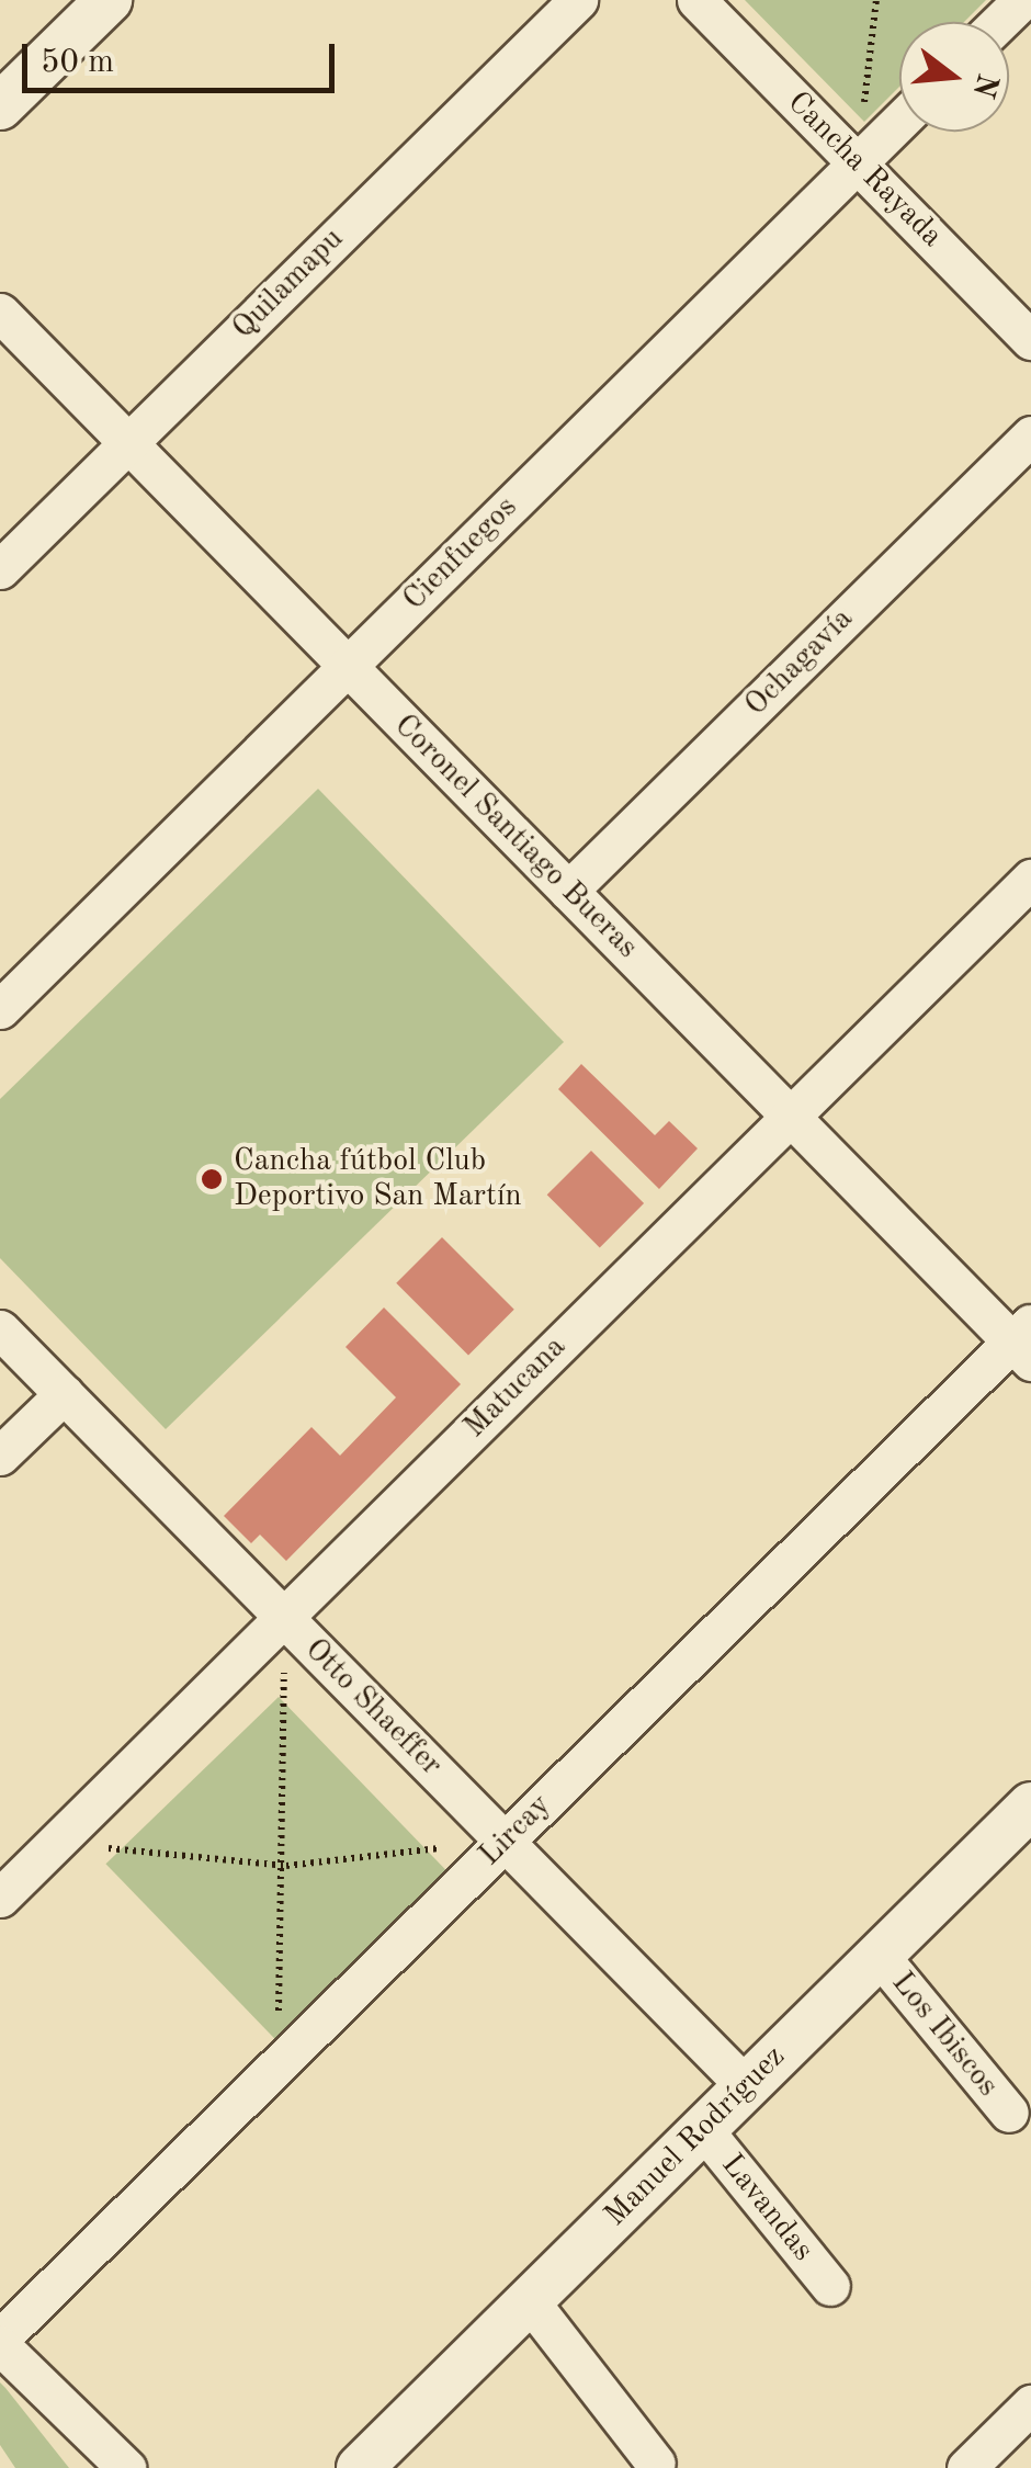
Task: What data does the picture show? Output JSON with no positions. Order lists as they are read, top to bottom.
{
  "streets": {
    "street": [
      "Cancha Rayada",
      "Quilamapu",
      "Cienfuegos",
      "Ochagavía",
      "Coronel Santiago Bueras",
      "Matucana",
      "Otto Shaeffer",
      "Lircay",
      "Los Ibiscos",
      "Manuel Rodríguez",
      "Lavandas"
    ]
  },
  "crossings": [
    ["Cancha Rayada", "Cienfuegos"],
    ["Quilamapu", "Coronel Santiago Bueras"],
    ["Cienfuegos", "Coronel Santiago Bueras"],
    ["Ochagavía", "Coronel Santiago Bueras"],
    ["Coronel Santiago Bueras", "Matucana"],
    ["Coronel Santiago Bueras", "Lircay"],
    ["Matucana", "Otto Shaeffer"],
    ["Otto Shaeffer", "Lircay"],
    ["Otto Shaeffer", "Manuel Rodríguez"],
    ["Los Ibiscos", "Manuel Rodríguez"],
    ["Manuel Rodríguez", "Lavandas"]
  ],
  "places": ["Cancha fútbol Club Deportivo San Martín"],
  "scale_bar": "50 m",
  "north": "right"
}
